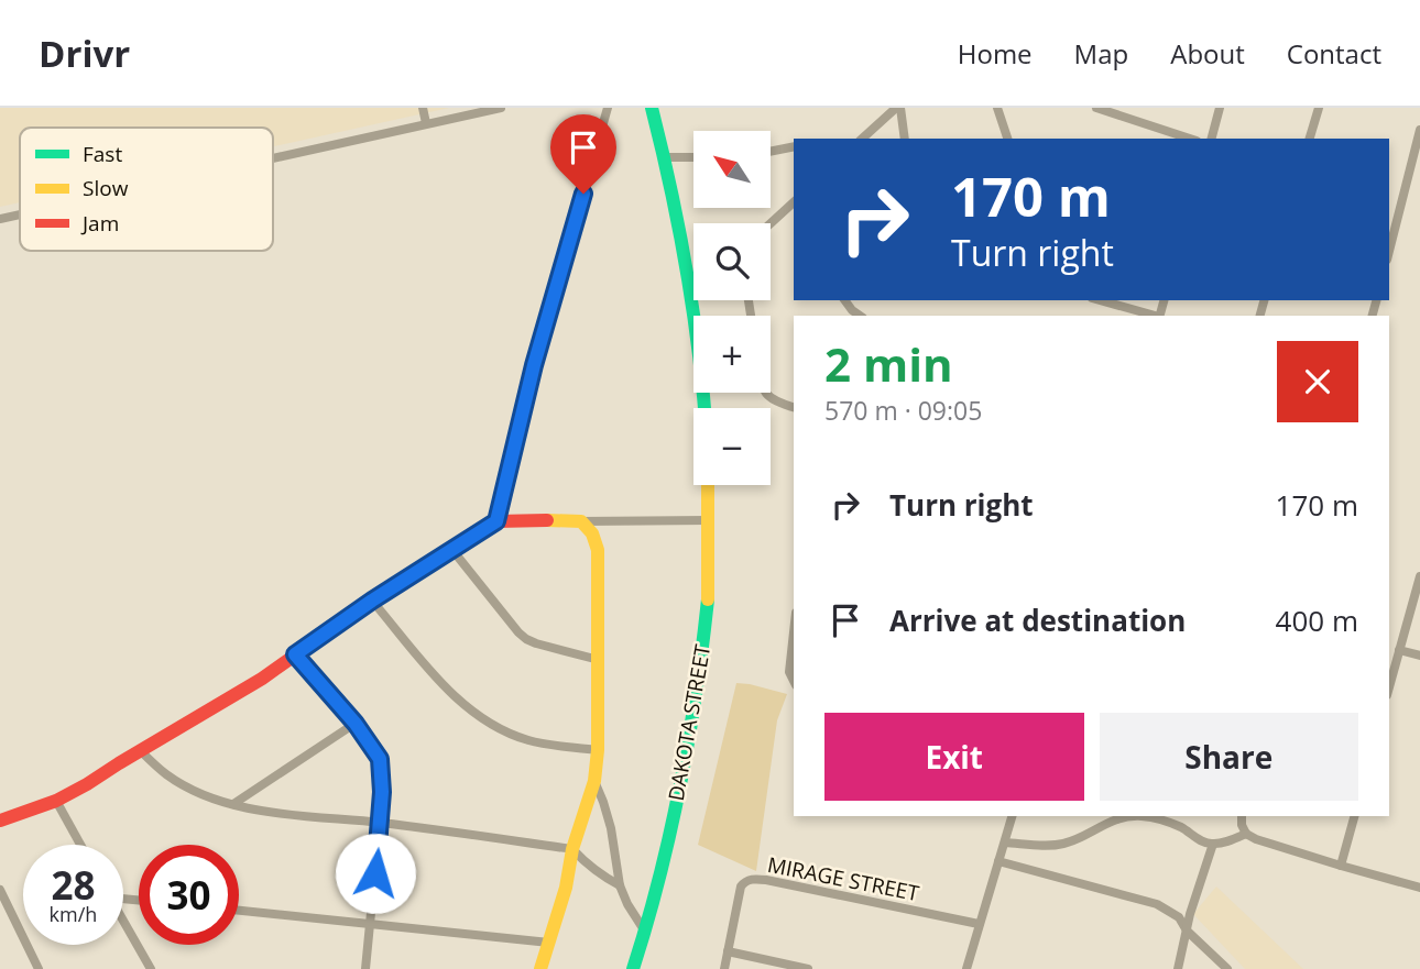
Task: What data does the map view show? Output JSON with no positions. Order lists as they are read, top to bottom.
{
  "streets": {
    "street": ["DAKOTA STREET", "MIRAGE STREET"]
  },
  "legend": ["Fast", "Slow", "Jam"],
  "north": "top left",
  "page": {
    "header": "Drivr",
    "nav": [
      "Home",
      "Map",
      "About",
      "Contact"
    ],
    "map_buttons": ["+", "−"],
    "turn": ["170 m", "Turn right"],
    "heading": ["2 min", "570 m · 09:05"],
    "list": [
      {
        "name": "Turn right",
        "value": "170 m"
      },
      {
        "name": "Arrive at destination",
        "value": "400 m"
      }
    ],
    "buttons": ["Exit", "Share"],
    "speed": "28 km/h",
    "limit": "30"
  }
}
